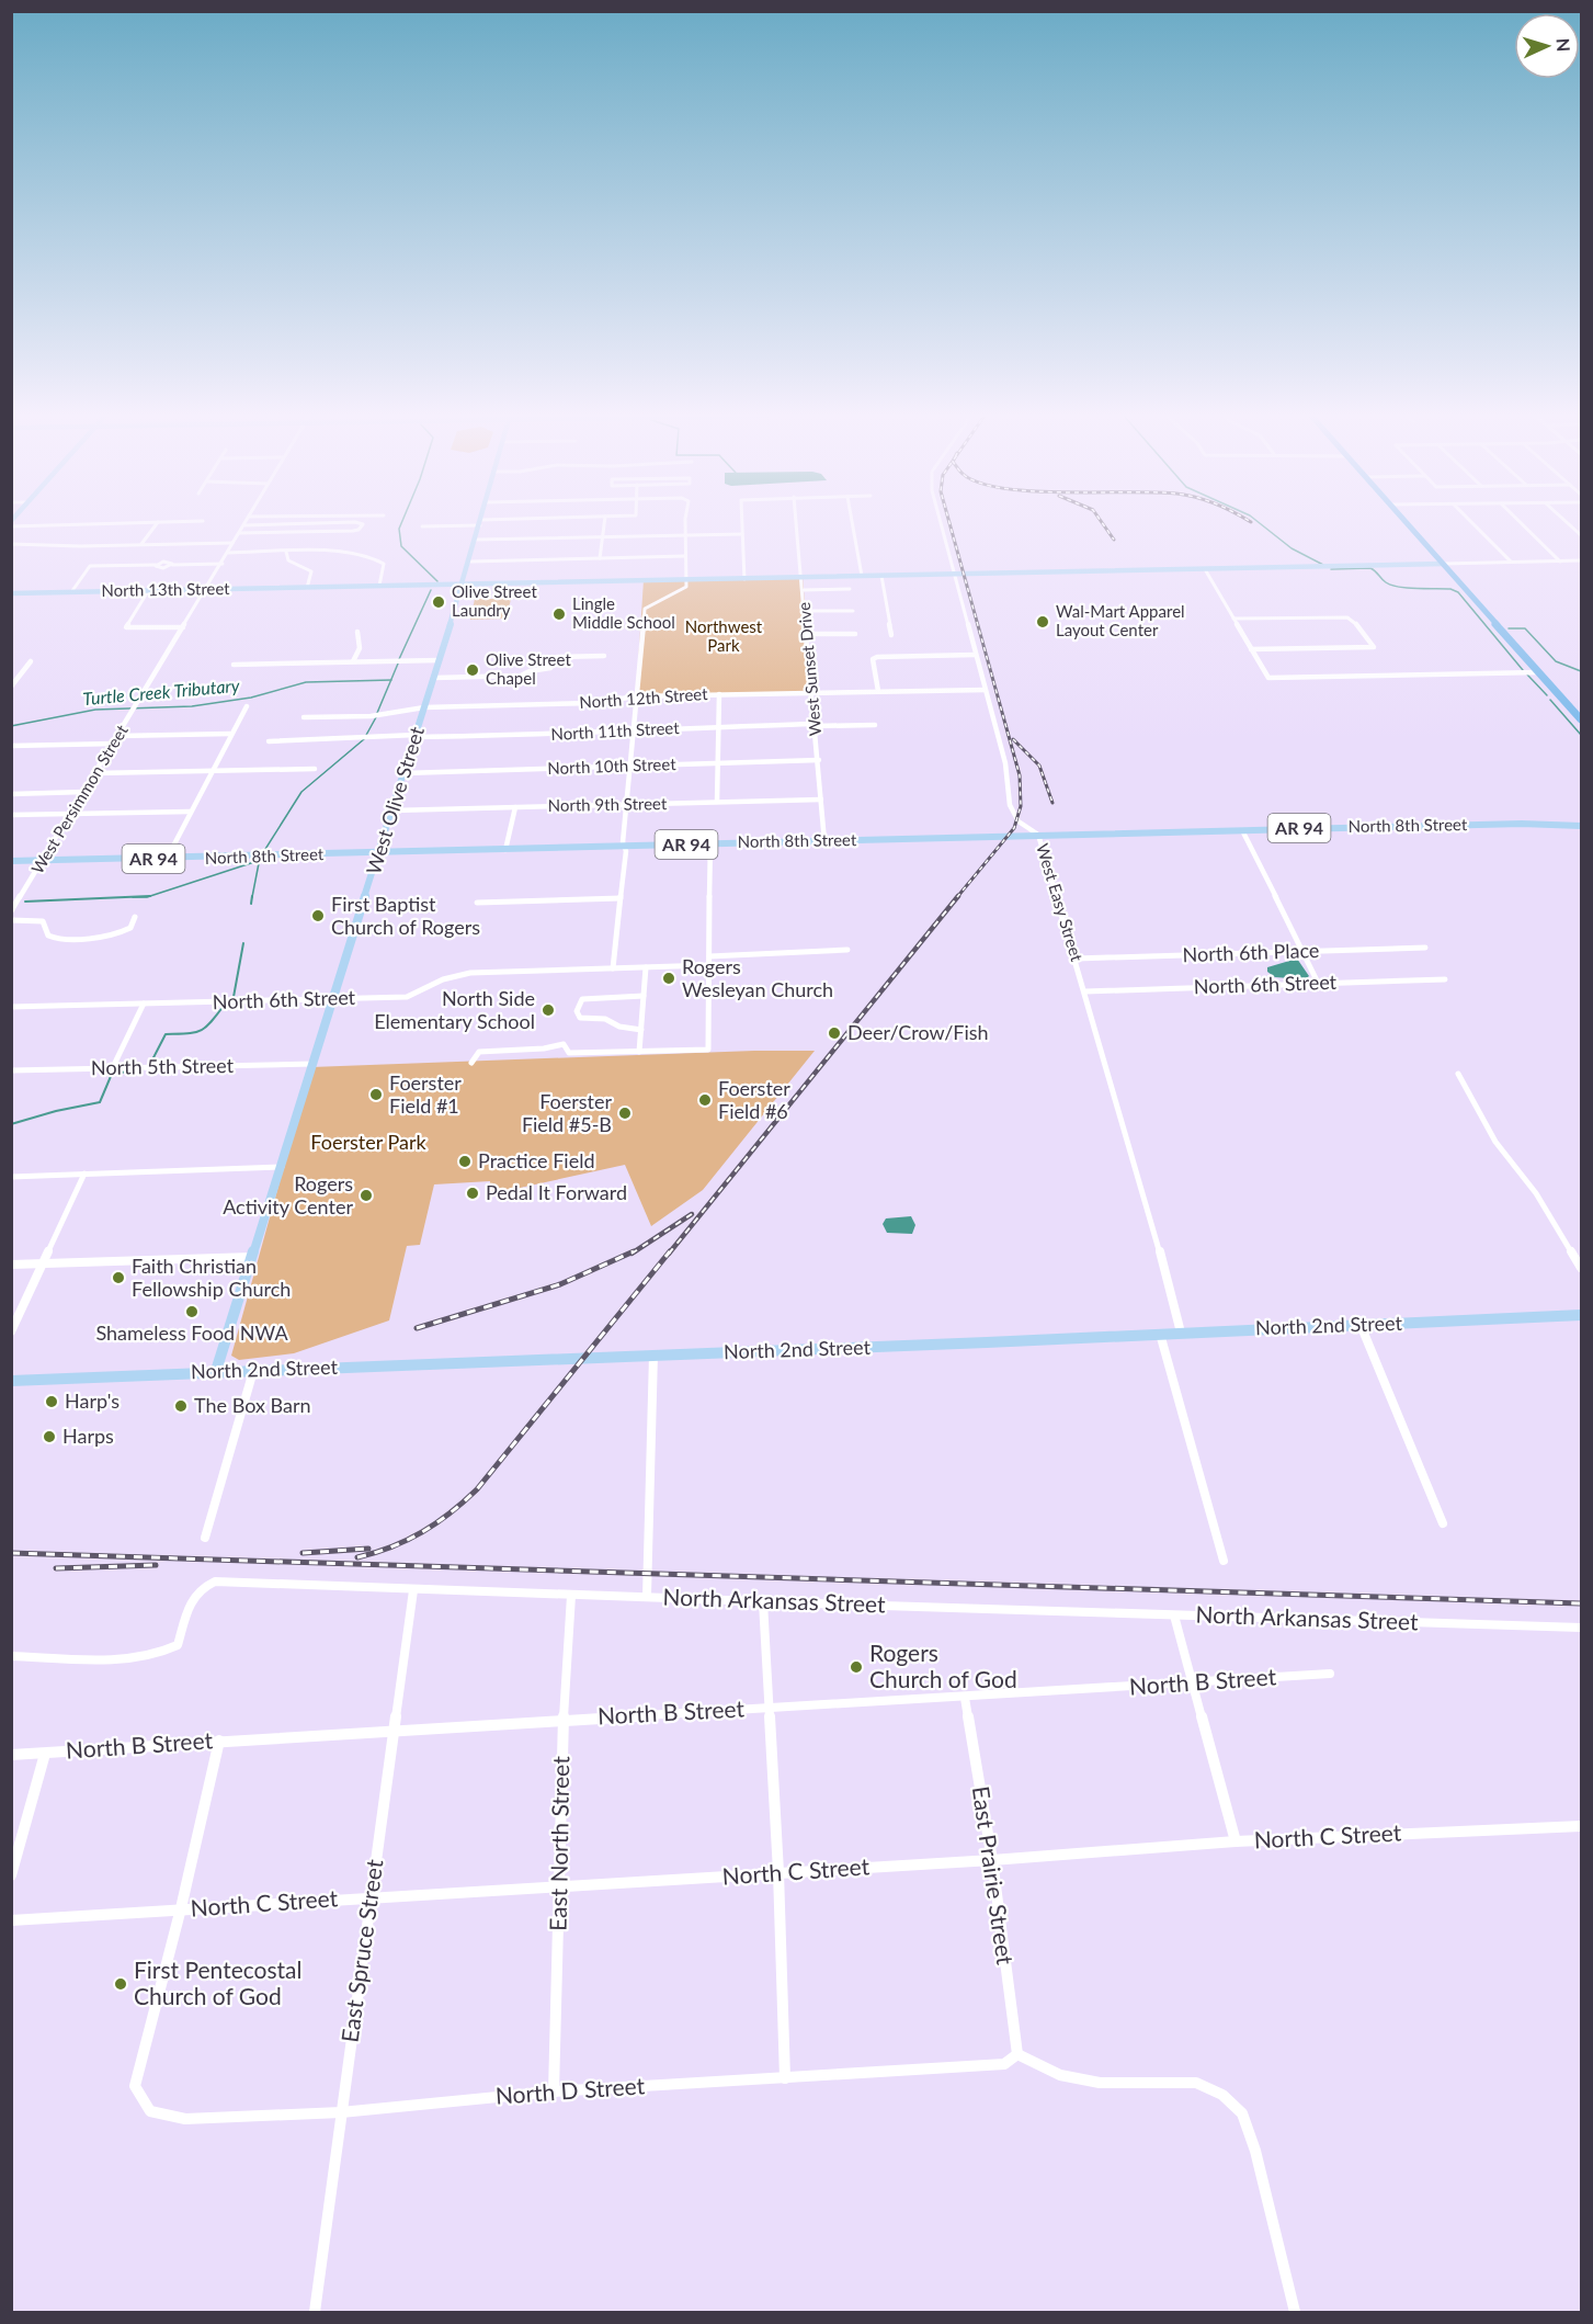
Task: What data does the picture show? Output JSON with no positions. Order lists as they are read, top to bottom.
{
  "streets": {
    "main road": [
      "North 13th Street",
      "West Olive Street",
      "North 8th Street",
      "AR 94",
      "North 2nd Street"
    ],
    "street": [
      "West Sunset Drive",
      "North 12th Street",
      "North 11th Street",
      "North 10th Street",
      "West Persimmon Street",
      "North 9th Street",
      "West Easy Street",
      "North 6th Place",
      "North 6th Street",
      "North 5th Street",
      "North Arkansas Street",
      "North B Street",
      "North C Street",
      "East North Street",
      "East Prairie Street",
      "East Spruce Street",
      "North D Street"
    ]
  },
  "crossings": [
    ["North 13th Street", "West Sunset Drive"],
    ["North 13th Street", "West Persimmon Street"],
    ["North 13th Street", "West Olive Street"],
    ["North 13th Street", "West Easy Street"],
    ["West Sunset Drive", "North 12th Street"],
    ["West Sunset Drive", "North 11th Street"],
    ["West Sunset Drive", "North 10th Street"],
    ["West Sunset Drive", "North 9th Street"],
    ["West Sunset Drive", "North 8th Street"],
    ["North 12th Street", "West Olive Street"],
    ["North 12th Street", "West Easy Street"],
    ["North 11th Street", "West Olive Street"],
    ["North 10th Street", "West Olive Street"],
    ["West Persimmon Street", "North 8th Street"],
    ["West Olive Street", "North 9th Street"],
    ["West Olive Street", "North 8th Street"],
    ["West Olive Street", "North 6th Street"],
    ["West Olive Street", "North 5th Street"],
    ["West Olive Street", "North 2nd Street"],
    ["North 8th Street", "West Easy Street"],
    ["West Easy Street", "North 6th Place"],
    ["West Easy Street", "North 6th Street"],
    ["West Easy Street", "North 2nd Street"],
    ["North Arkansas Street", "East North Street"],
    ["North Arkansas Street", "East Spruce Street"],
    ["North B Street", "East North Street"],
    ["North B Street", "East Prairie Street"],
    ["North B Street", "East Spruce Street"],
    ["North C Street", "East North Street"],
    ["North C Street", "East Prairie Street"],
    ["North C Street", "East Spruce Street"],
    ["North C Street", "North D Street"],
    ["East North Street", "North D Street"],
    ["East Prairie Street", "North D Street"],
    ["East Spruce Street", "North D Street"]
  ],
  "water": ["Turtle Creek Tributary"],
  "parks": ["Northwest Park", "Foerster Park"],
  "places": [
    "Olive Street Laundry",
    "Lingle Middle School",
    "Wal-Mart Apparel Layout Center",
    "Olive Street Chapel",
    "First Baptist Church of Rogers",
    "Rogers Wesleyan Church",
    "North Side Elementary School",
    "Deer/Crow/Fish",
    "Foerster Field #1",
    "Foerster Field #6",
    "Foerster Field #5-B",
    "Practice Field",
    "Pedal It Forward",
    "Rogers Activity Center",
    "Faith Christian Fellowship Church",
    "Shameless Food NWA",
    "Harp's",
    "The Box Barn",
    "Harps",
    "Rogers Church of God",
    "First Pentecostal Church of God"
  ],
  "north": "right"
}
